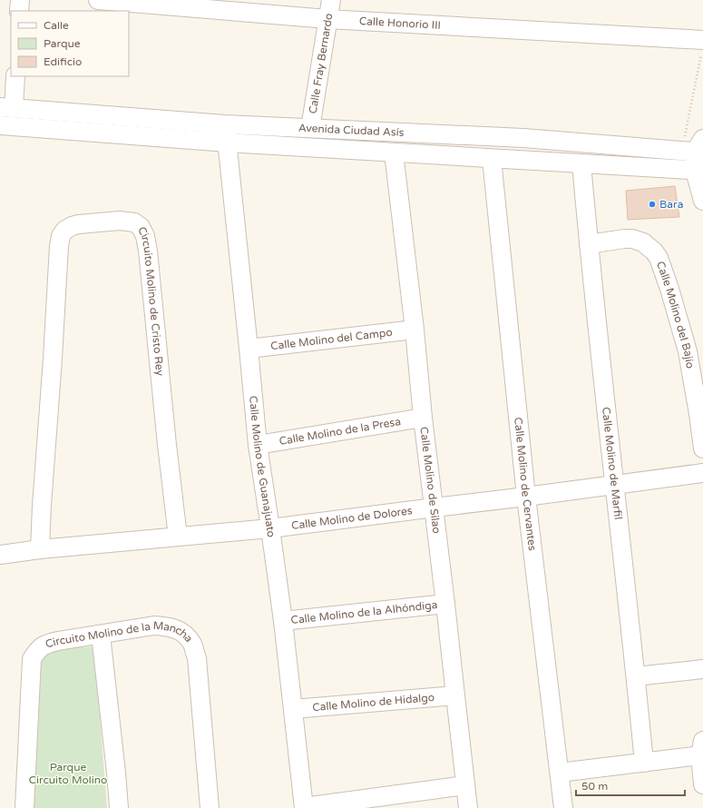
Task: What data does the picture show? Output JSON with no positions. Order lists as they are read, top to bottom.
{
  "streets": {
    "street": [
      "Calle Honorio III",
      "Calle Fray Bernardo",
      "Avenida Ciudad Asís",
      "Circuito Molino de Cristo Rey",
      "Calle Molino del Bajío",
      "Calle Molino del Campo",
      "Calle Molino de la Presa",
      "Calle Molino de Marfil",
      "Calle Molino de Guanajuato",
      "Calle Molino de Silao",
      "Calle Molino de Cervantes",
      "Calle Molino de Dolores",
      "Calle Molino de la Alhóndiga",
      "Circuito Molino de la Mancha",
      "Calle Molino de Hidalgo"
    ]
  },
  "crossings": [
    ["Calle Honorio III", "Calle Fray Bernardo"],
    ["Calle Fray Bernardo", "Avenida Ciudad Asís"],
    ["Avenida Ciudad Asís", "Calle Molino de Marfil"],
    ["Avenida Ciudad Asís", "Calle Molino de Guanajuato"],
    ["Avenida Ciudad Asís", "Calle Molino de Silao"],
    ["Avenida Ciudad Asís", "Calle Molino de Cervantes"],
    ["Circuito Molino de Cristo Rey", "Calle Molino de Dolores"],
    ["Calle Molino del Bajío", "Calle Molino de Marfil"],
    ["Calle Molino del Campo", "Calle Molino de Guanajuato"],
    ["Calle Molino del Campo", "Calle Molino de Silao"],
    ["Calle Molino de la Presa", "Calle Molino de Guanajuato"],
    ["Calle Molino de la Presa", "Calle Molino de Silao"],
    ["Calle Molino de Marfil", "Calle Molino de Dolores"],
    ["Calle Molino de Guanajuato", "Calle Molino de Dolores"],
    ["Calle Molino de Guanajuato", "Calle Molino de la Alhóndiga"],
    ["Calle Molino de Guanajuato", "Calle Molino de Hidalgo"],
    ["Calle Molino de Silao", "Calle Molino de Dolores"],
    ["Calle Molino de Silao", "Calle Molino de la Alhóndiga"],
    ["Calle Molino de Silao", "Calle Molino de Hidalgo"],
    ["Calle Molino de Cervantes", "Calle Molino de Dolores"]
  ],
  "parks": ["Parque Circuito Molino"],
  "places": ["Bara"],
  "legend": ["Calle", "Parque", "Edificio"],
  "scale_bar": "50 m"
}
